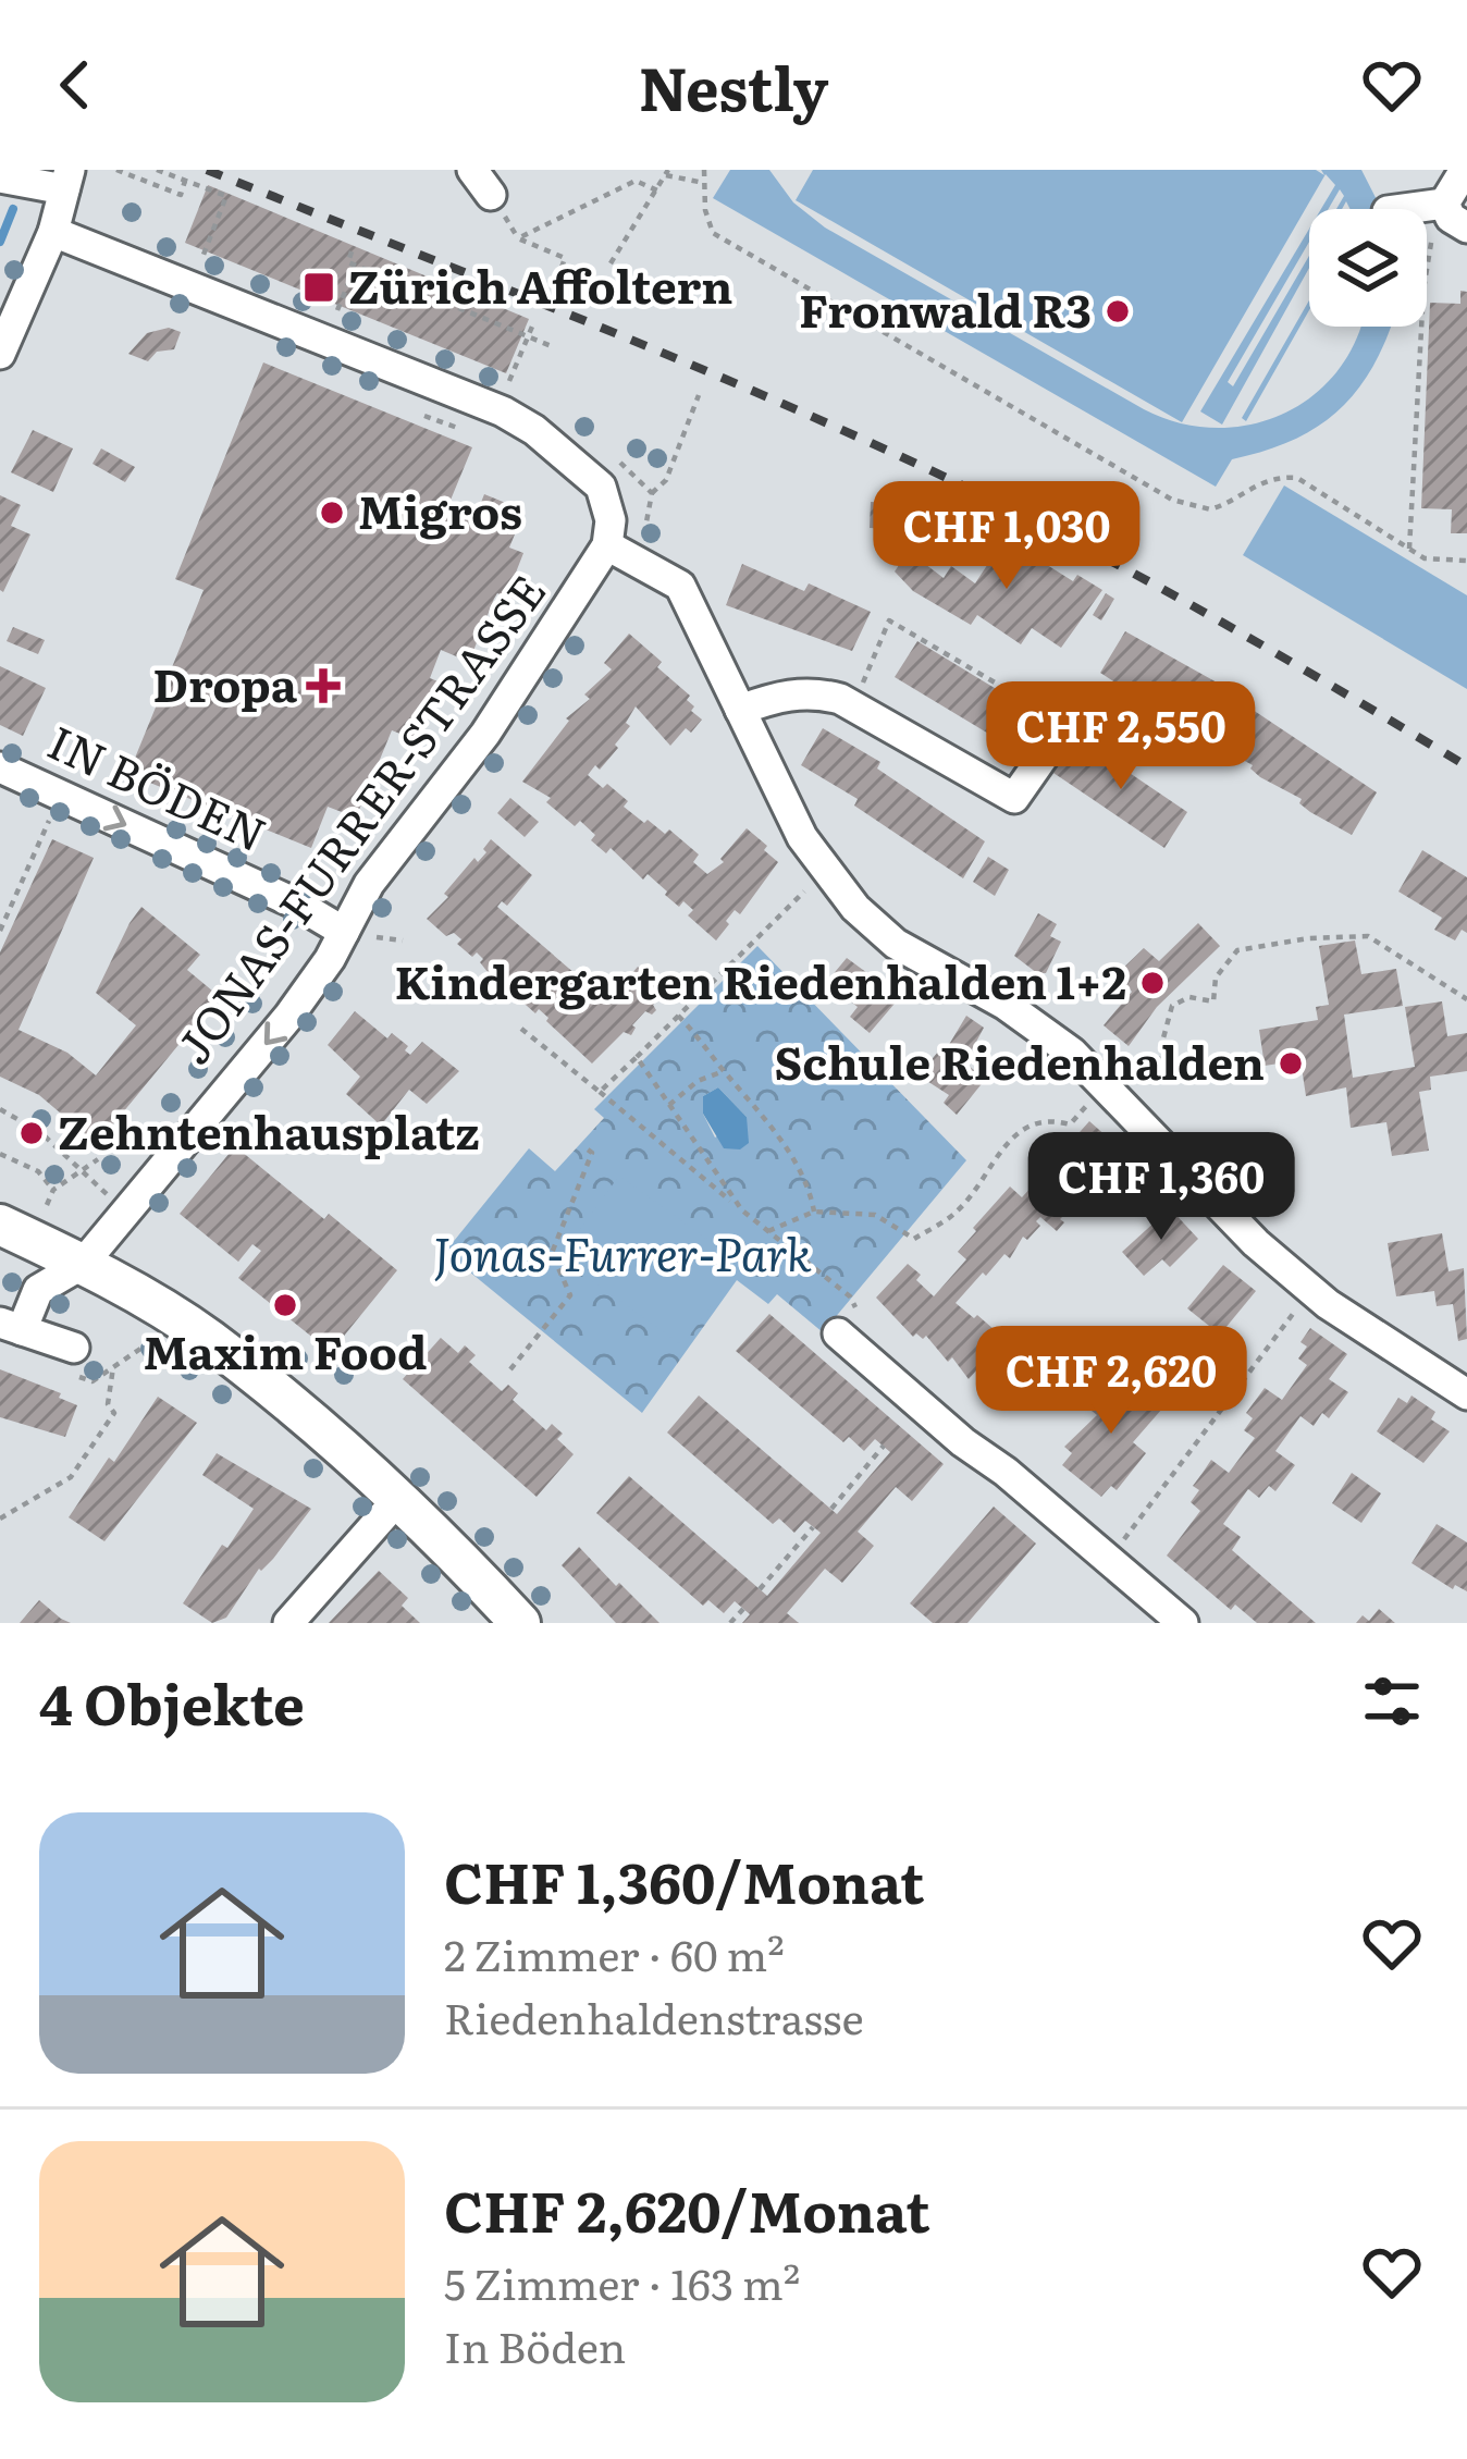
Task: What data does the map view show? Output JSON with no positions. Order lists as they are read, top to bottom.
{
  "streets": {
    "street": ["IN BÖDEN", "JONAS-FURRER-STRASSE"]
  },
  "crossings": [
    ["IN BÖDEN", "JONAS-FURRER-STRASSE"]
  ],
  "one_way": ["IN BÖDEN", "JONAS-FURRER-STRASSE"],
  "parks": ["Jonas-Furrer-Park"],
  "places": {
    "transit": ["Zürich Affoltern"],
    "other": [
      "Fronwald R3",
      "Migros",
      "Kindergarten Riedenhalden 1+2",
      "Schule Riedenhalden",
      "Zehntenhausplatz",
      "Maxim Food"
    ],
    "health": ["Dropa"]
  },
  "page": {
    "header": "Nestly",
    "price": [
      "CHF 1,030",
      "CHF 2,550",
      "CHF 1,360",
      "CHF 2,620"
    ],
    "heading": "4 Objekte",
    "list": [
      {
        "name": "CHF 1,360/Monat",
        "note": "2 Zimmer · 60 m² · Riedenhaldenstrasse"
      },
      {
        "name": "CHF 2,620/Monat",
        "note": "5 Zimmer · 163 m² · In Böden"
      }
    ]
  }
}
